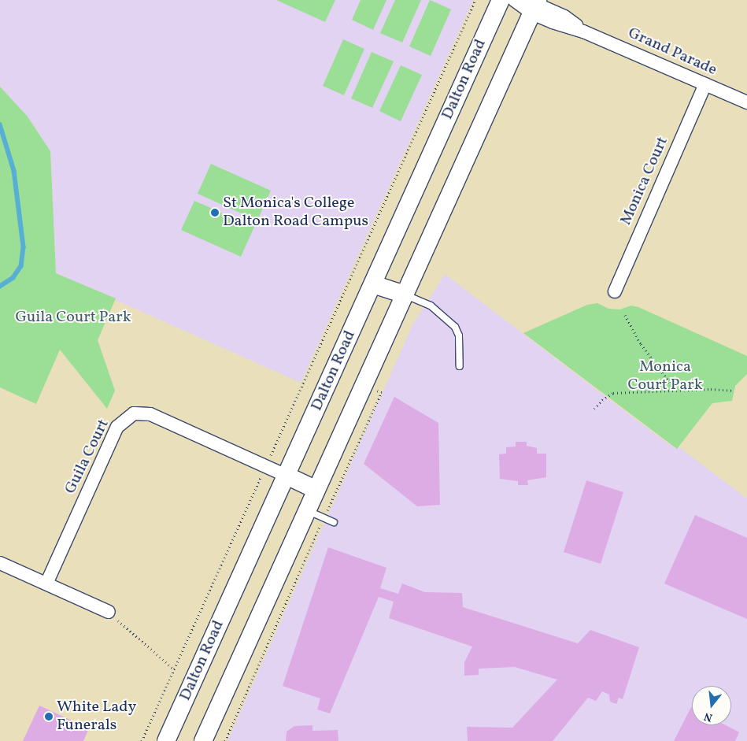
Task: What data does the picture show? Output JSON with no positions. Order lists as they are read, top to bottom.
{
  "streets": {
    "main road": ["Dalton Road"],
    "street": ["Grand Parade", "Monica Court", "Guila Court"]
  },
  "crossings": [
    ["Grand Parade", "Monica Court"],
    ["Dalton Road", "Guila Court"]
  ],
  "parks": ["Guila Court Park", "Monica Court Park"],
  "places": ["St Monica's College Dalton Road Campus", "White Lady Funerals"],
  "north": "bottom"
}
